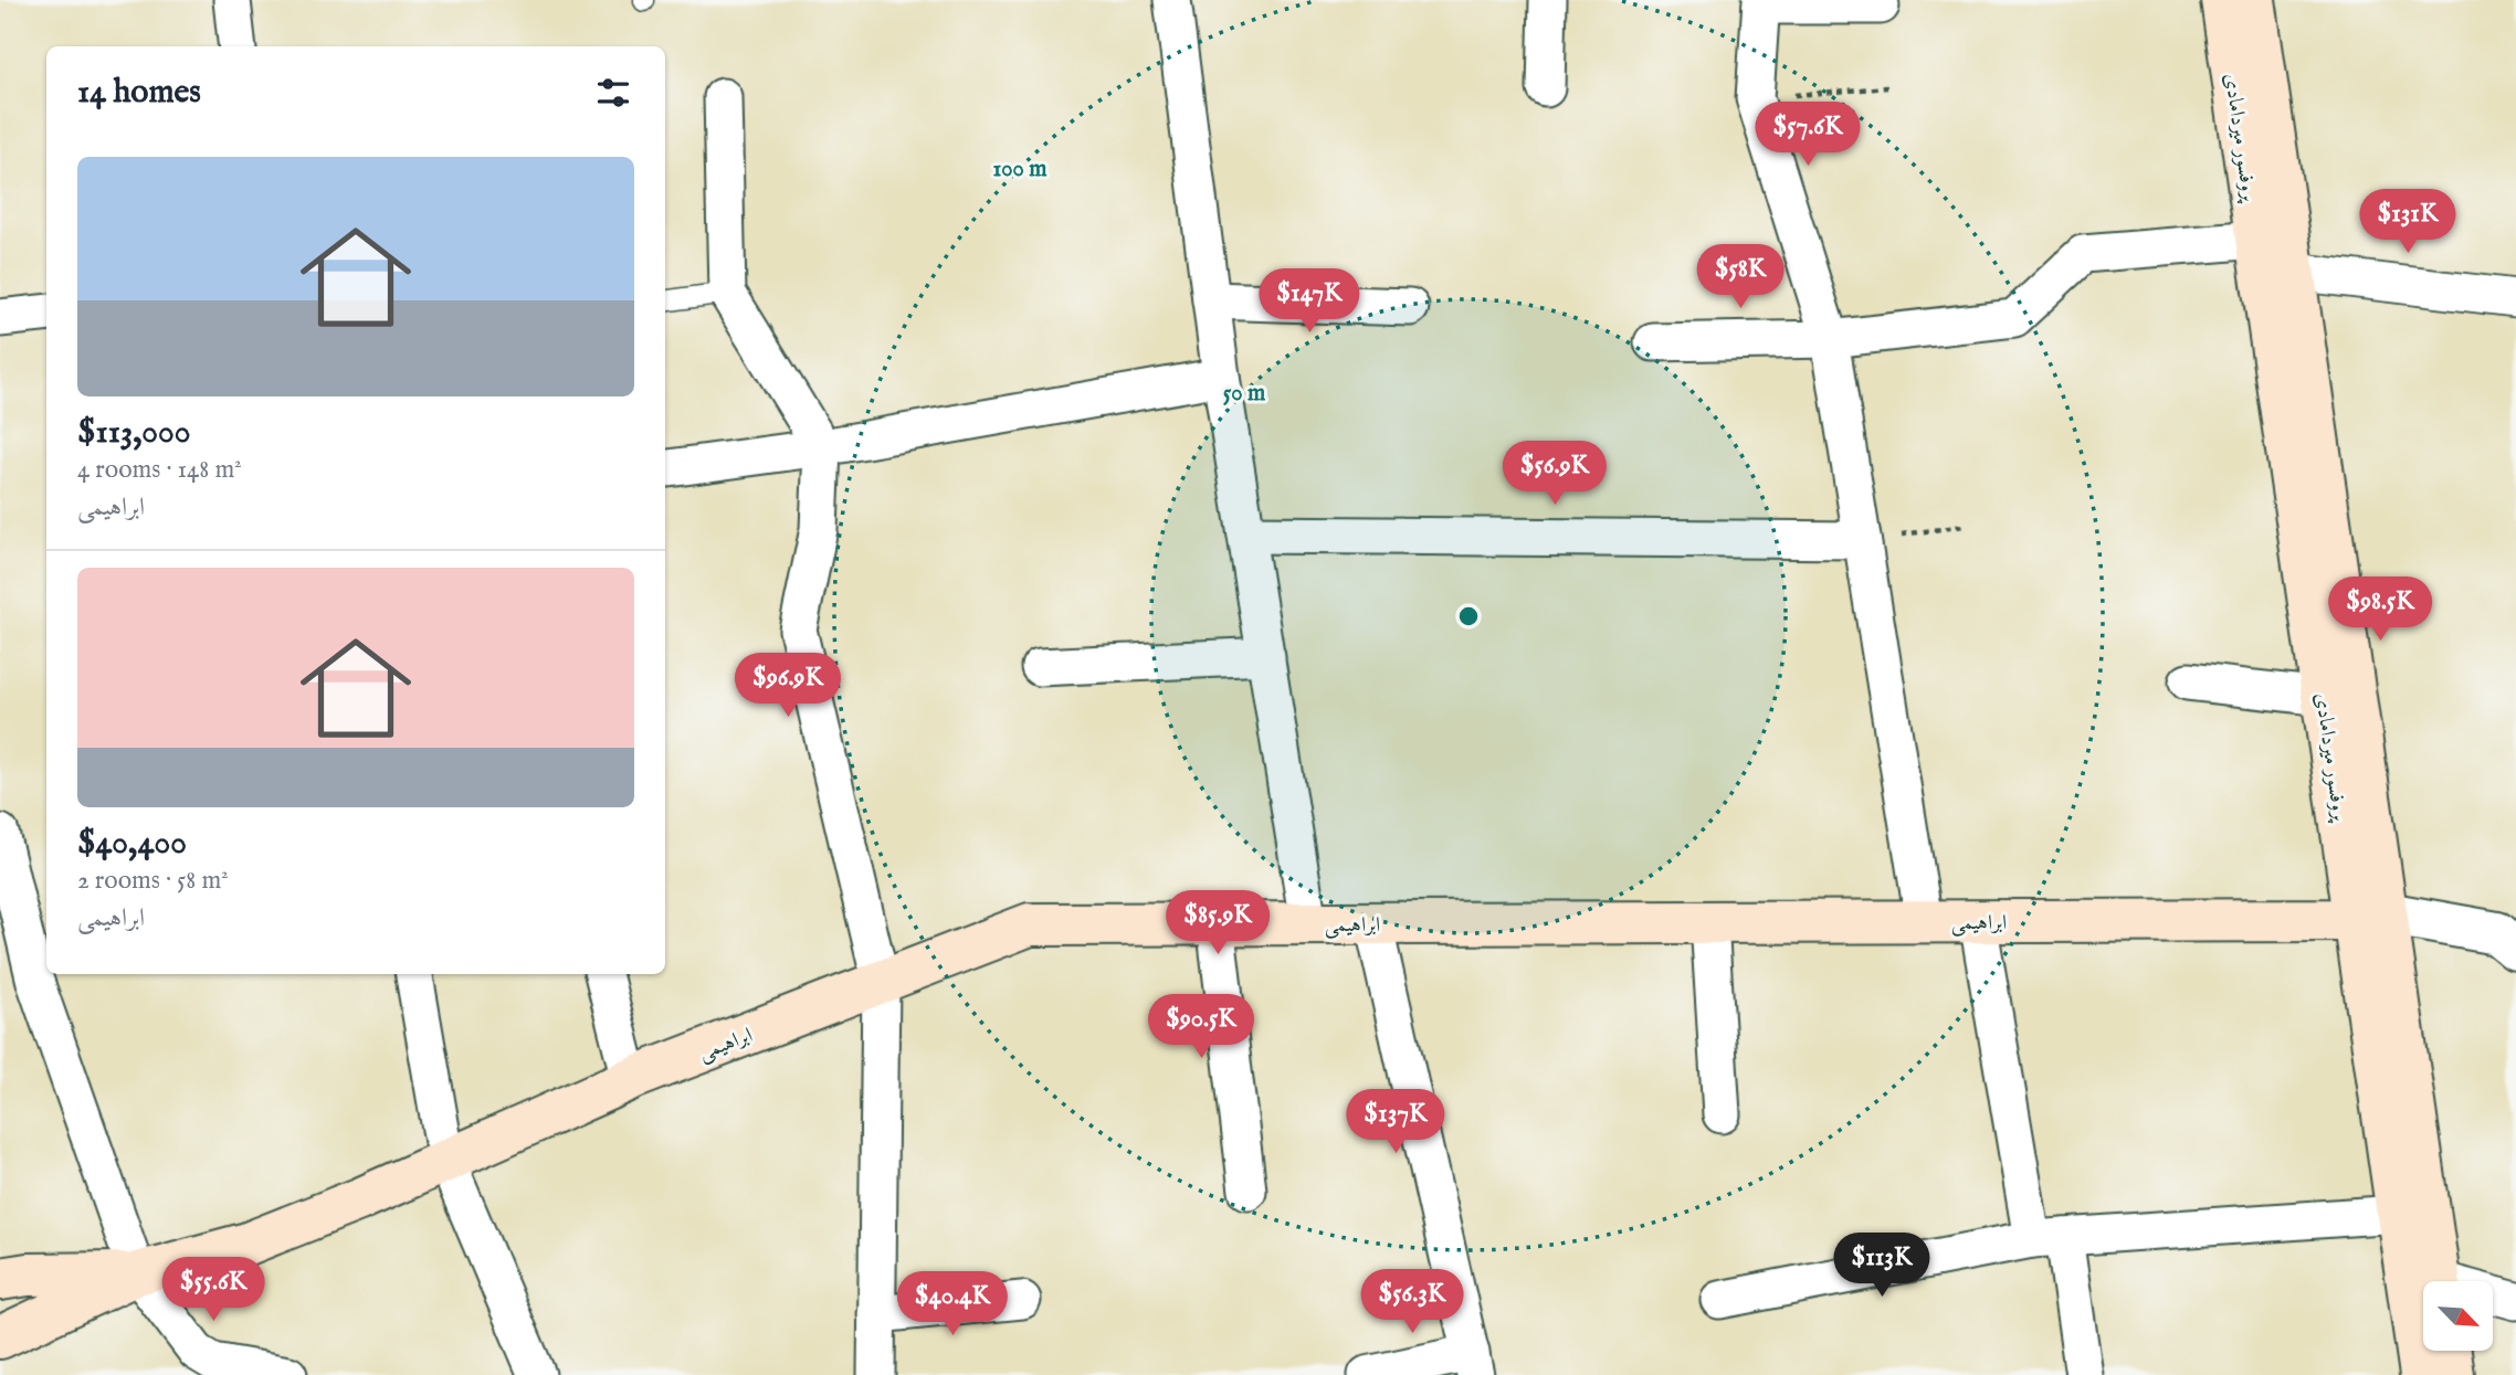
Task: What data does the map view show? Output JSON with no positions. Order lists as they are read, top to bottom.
{
  "streets": {
    "main road": ["پروفسور میردامادی", "ابراهیمی"]
  },
  "crossings": [
    ["پروفسور میردامادی", "ابراهیمی"]
  ],
  "north": "bottom right",
  "page": {
    "heading": "14 homes",
    "price": [
      "$57.6K",
      "$131K",
      "$58K",
      "$147K",
      "$56.9K",
      "$98.5K",
      "$96.9K",
      "$85.9K",
      "$90.5K",
      "$137K",
      "$113K",
      "$55.6K",
      "$56.3K",
      "$40.4K"
    ],
    "list": [
      {
        "name": "$113,000",
        "note": "4 rooms · 148 m² · ابراهیمی"
      },
      {
        "name": "$40,400",
        "note": "2 rooms · 58 m² · ابراهیمی"
      }
    ]
  },
  "rings": ["100 m", "50 m"]
}
